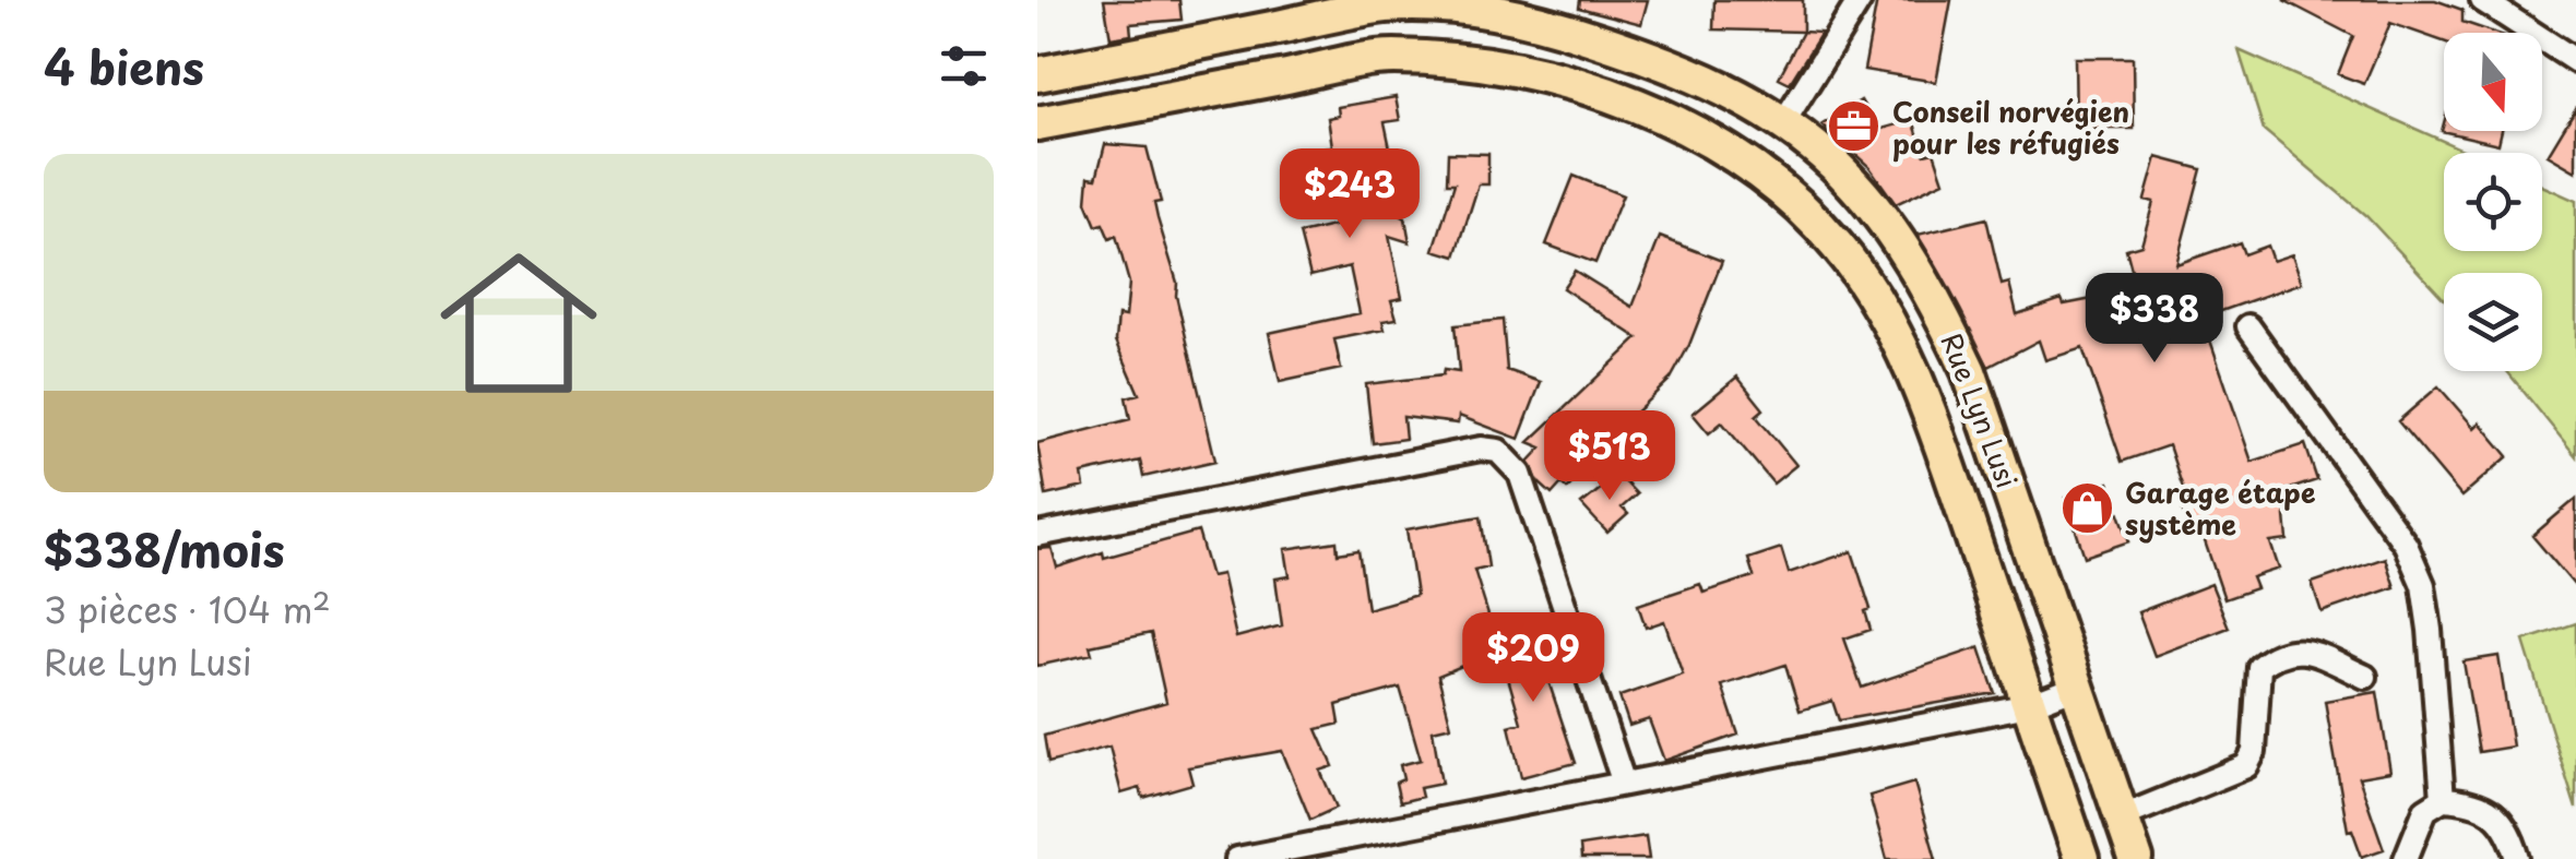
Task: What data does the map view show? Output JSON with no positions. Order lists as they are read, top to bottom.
{
  "streets": {
    "main road": ["Rue Lyn Lusi"]
  },
  "places": {
    "office": ["Conseil norvégien pour les réfugiés"],
    "shop": ["Garage étape système"]
  },
  "north": "bottom",
  "page": {
    "heading": "4 biens",
    "list": [
      {
        "name": "$338/mois",
        "note": "3 pièces · 104 m² · Rue Lyn Lusi"
      }
    ],
    "price": [
      "$243",
      "$338",
      "$513",
      "$209"
    ]
  }
}
